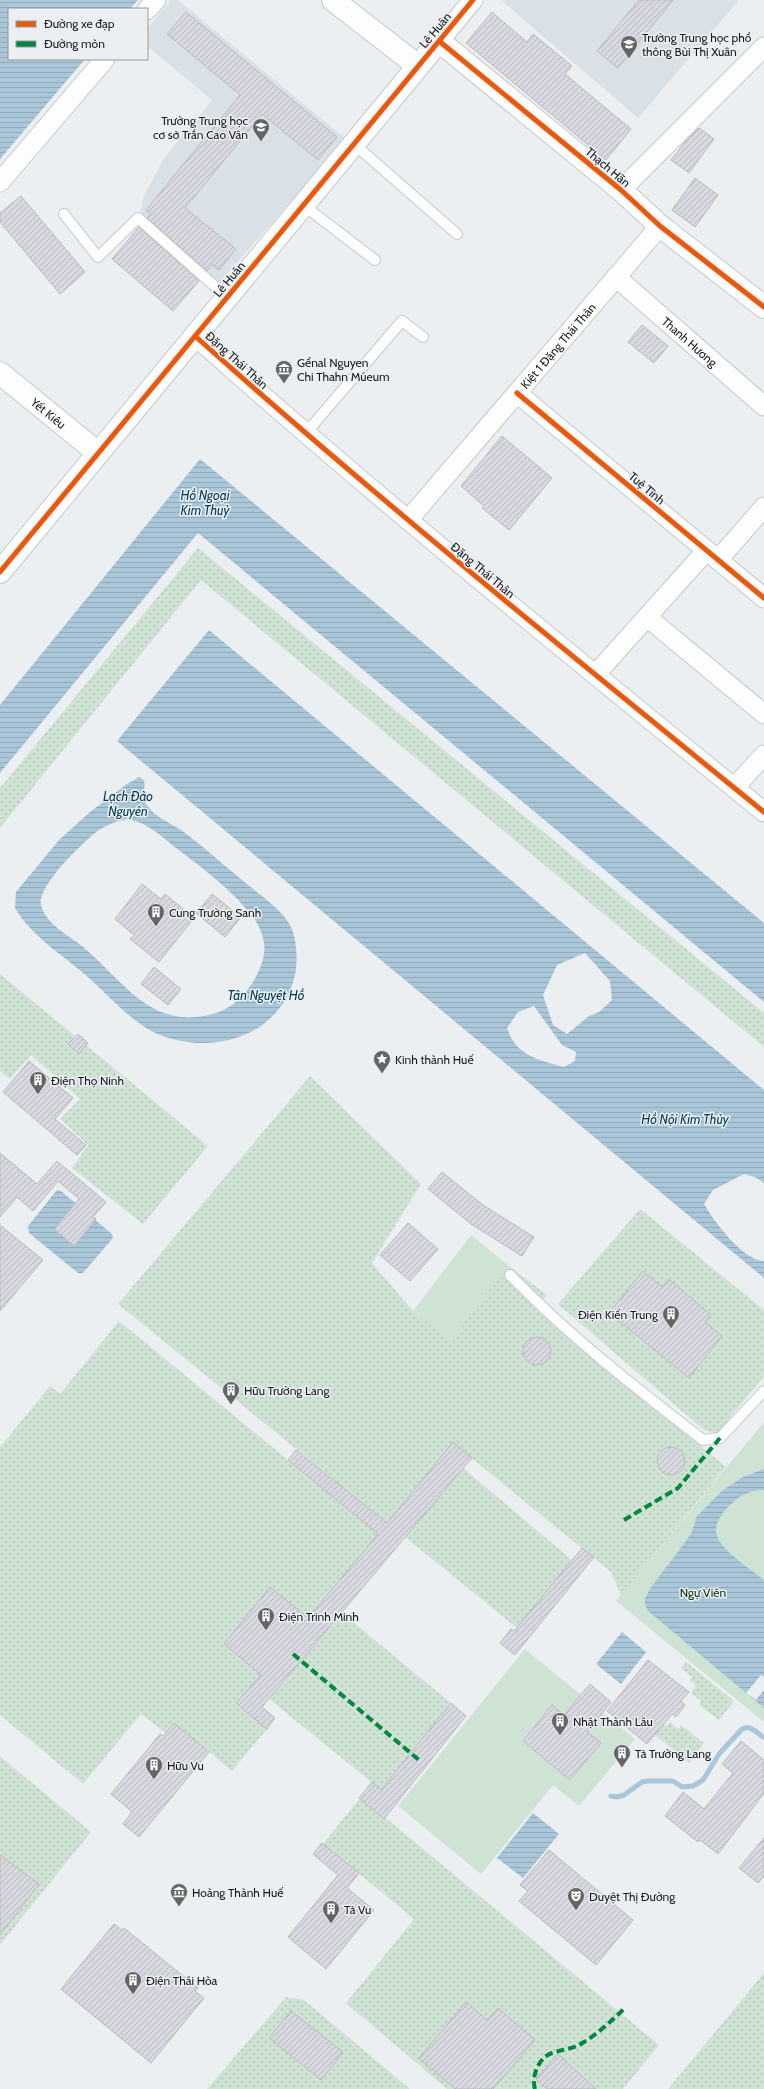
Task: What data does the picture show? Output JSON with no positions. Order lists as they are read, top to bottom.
{
  "streets": {
    "street": [
      "Lê Huân",
      "Thạch Hãn",
      "Thanh Hương",
      "Kiệt 1 Đặng Thái Thân",
      "Đặng Thái Thân",
      "Yết Kiêu",
      "Tuệ Tĩnh"
    ]
  },
  "crossings": [
    ["Lê Huân", "Thạch Hãn"],
    ["Lê Huân", "Đặng Thái Thân"],
    ["Lê Huân", "Yết Kiêu"],
    ["Thạch Hãn", "Kiệt 1 Đặng Thái Thân"],
    ["Thanh Hương", "Kiệt 1 Đặng Thái Thân"],
    ["Kiệt 1 Đặng Thái Thân", "Đặng Thái Thân"],
    ["Kiệt 1 Đặng Thái Thân", "Tuệ Tĩnh"]
  ],
  "water": [
    "Hồ Ngoại Kim Thuỷ",
    "Lạch Đào Nguyên",
    "Tân Nguyệt Hồ",
    "Hồ Nội Kim Thủy"
  ],
  "parks": ["Ngự Viên"],
  "places": {
    "school or university": ["Trường Trung học phổ thông Bùi Thị Xuân", "Trường Trung học cơ sở Trần Cao Vân"],
    "museum": ["Gểnal Nguyen Chi Thahn Múeum", "Hoàng Thành Huế"],
    "building": [
      "Cung Trường Sanh",
      "Điện Thọ Ninh",
      "Điện Kiến Trung",
      "Hữu Trường Lang",
      "Điện Trinh Minh",
      "Nhật Thành Lâu",
      "Tả Trường Lang",
      "Hữu Vu",
      "Tả Vu",
      "Điện Thái Hòa"
    ],
    "place": ["Kinh thành Huế"],
    "theatre": ["Duyệt Thị Đường"]
  },
  "legend": ["Đường xe đạp", "Đường mòn"]
}
